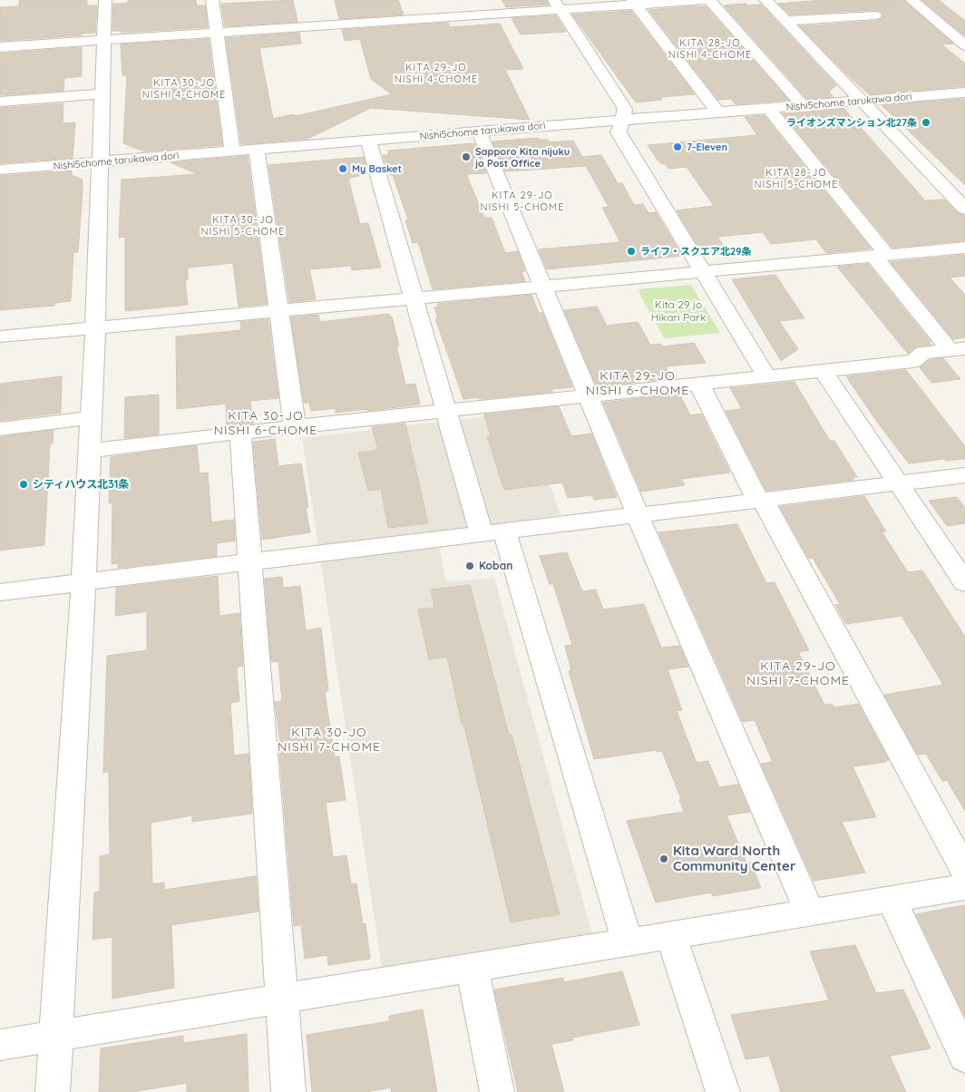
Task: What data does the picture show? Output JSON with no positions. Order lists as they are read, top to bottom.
{
  "streets": {
    "street": ["Nishi5chome tarukawa dori"]
  },
  "districts": [
    "KITA 28-JO NISHI 4-CHOME",
    "KITA 29-JO NISHI 4-CHOME",
    "KITA 30-JO NISHI 4-CHOME",
    "KITA 28-JO NISHI 5-CHOME",
    "KITA 29-JO NISHI 5-CHOME",
    "KITA 30-JO NISHI 5-CHOME",
    "KITA 29-JO NISHI 6-CHOME",
    "KITA 30-JO NISHI 6-CHOME",
    "KITA 29-JO NISHI 7-CHOME",
    "KITA 30-JO NISHI 7-CHOME"
  ],
  "parks": ["Kita 29 jo Hikari Park"],
  "places": [
    "ライオンズマンション北27条",
    "7-Eleven",
    "Sapporo Kita nijuku jo Post Office",
    "My Basket",
    "ライフ・スクエア北29条",
    "シティハウス北31条",
    "Koban",
    "Kita Ward North Community Center"
  ]
}
